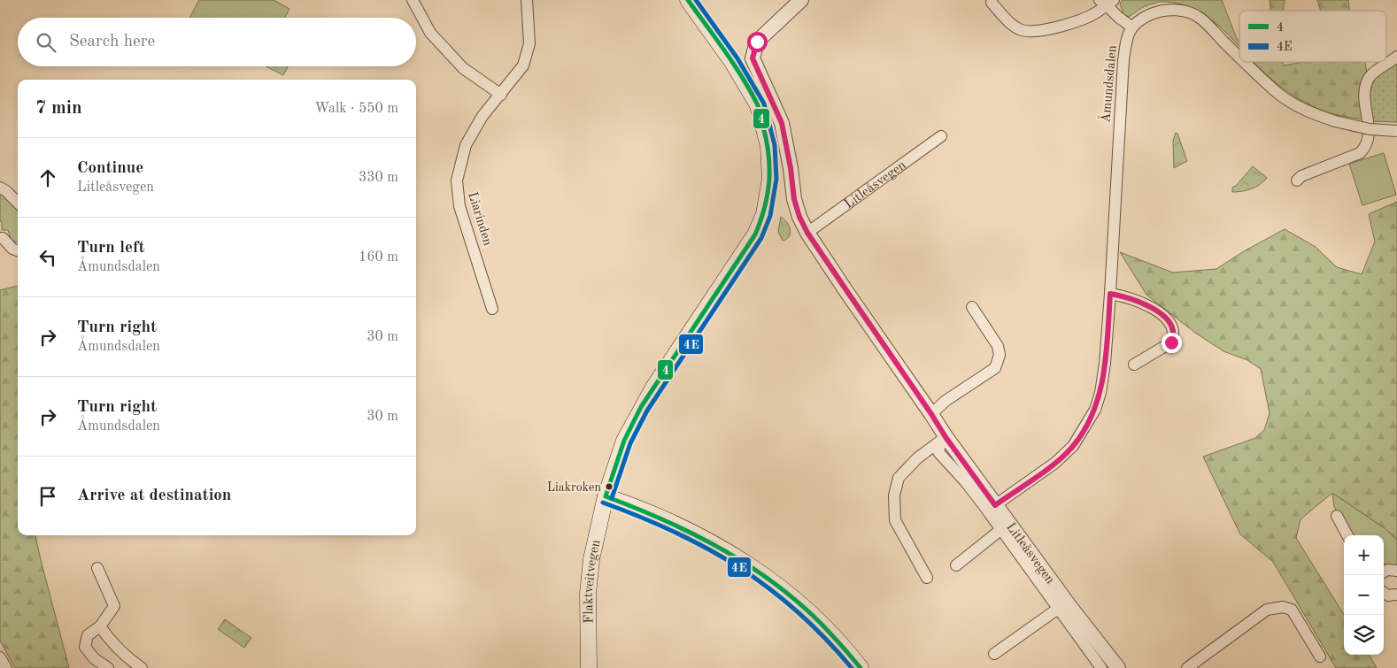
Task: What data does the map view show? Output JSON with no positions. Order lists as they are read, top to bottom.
{
  "streets": {
    "main road": ["Flaktveitvegen"],
    "street": ["Åmundsdalen", "Litleåsvegen", "Liarinden"]
  },
  "crossings": [
    ["Åmundsdalen", "Litleåsvegen"]
  ],
  "places": ["Liakroken"],
  "lines": ["transit line 4", "transit line 4E"],
  "legend": ["4", "4E"],
  "page": {
    "search": "Search here",
    "heading": ["7 min", "Walk · 550 m"],
    "list": [
      ["Continue", "Litleåsvegen", "330 m"],
      ["Turn left", "Åmundsdalen", "160 m"],
      ["Turn right", "Åmundsdalen", "30 m"],
      ["Turn right", "Åmundsdalen", "30 m"],
      "Arrive at destination"
    ],
    "map_buttons": ["+", "−"]
  }
}
